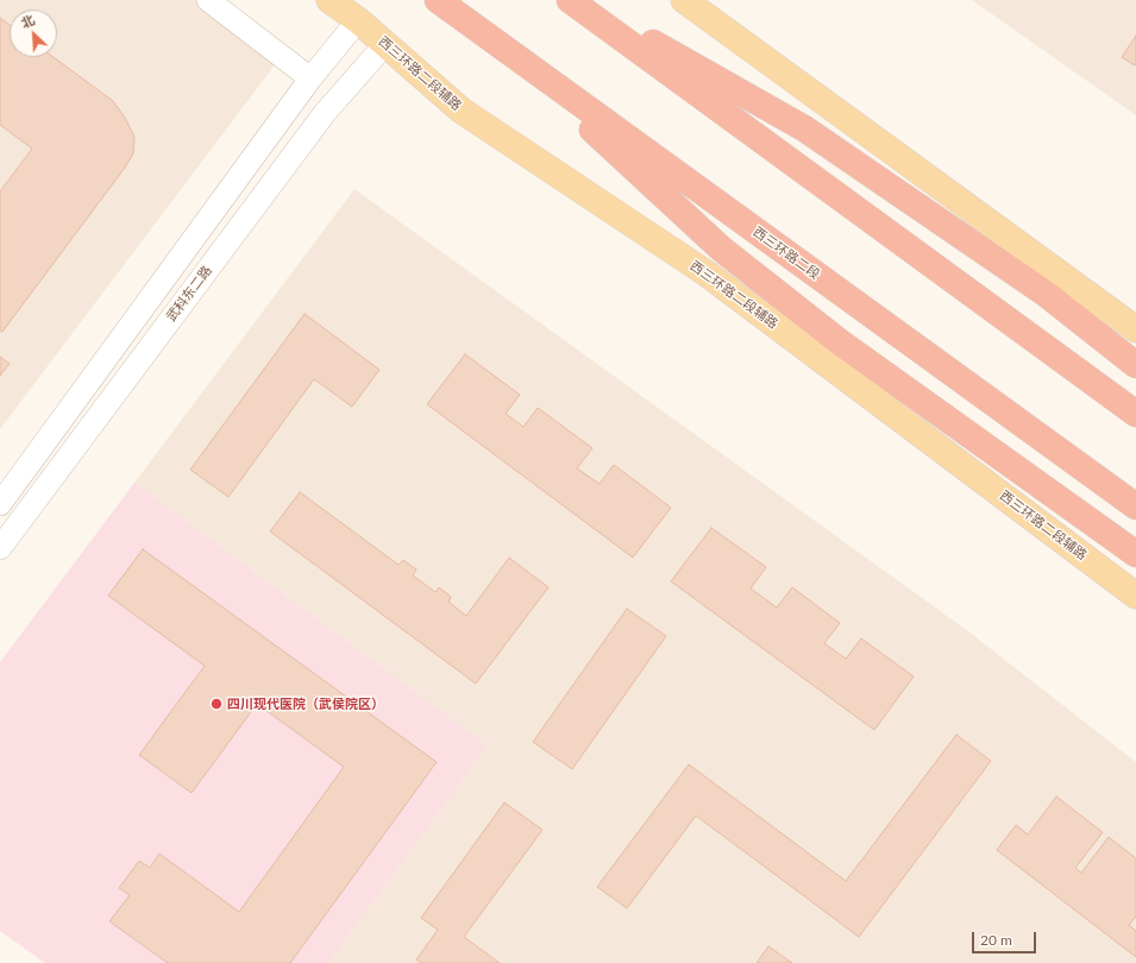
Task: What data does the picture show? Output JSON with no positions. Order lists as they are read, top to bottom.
{
  "streets": {
    "highway": ["西三环路二段"],
    "main road": ["西三环路二段辅路"],
    "street": ["武科东二路"]
  },
  "crossings": [
    ["西三环路二段辅路", "武科东二路"]
  ],
  "places": ["四川现代医院（武侯院区）"],
  "scale_bar": "20 m",
  "north": "top left"
}
